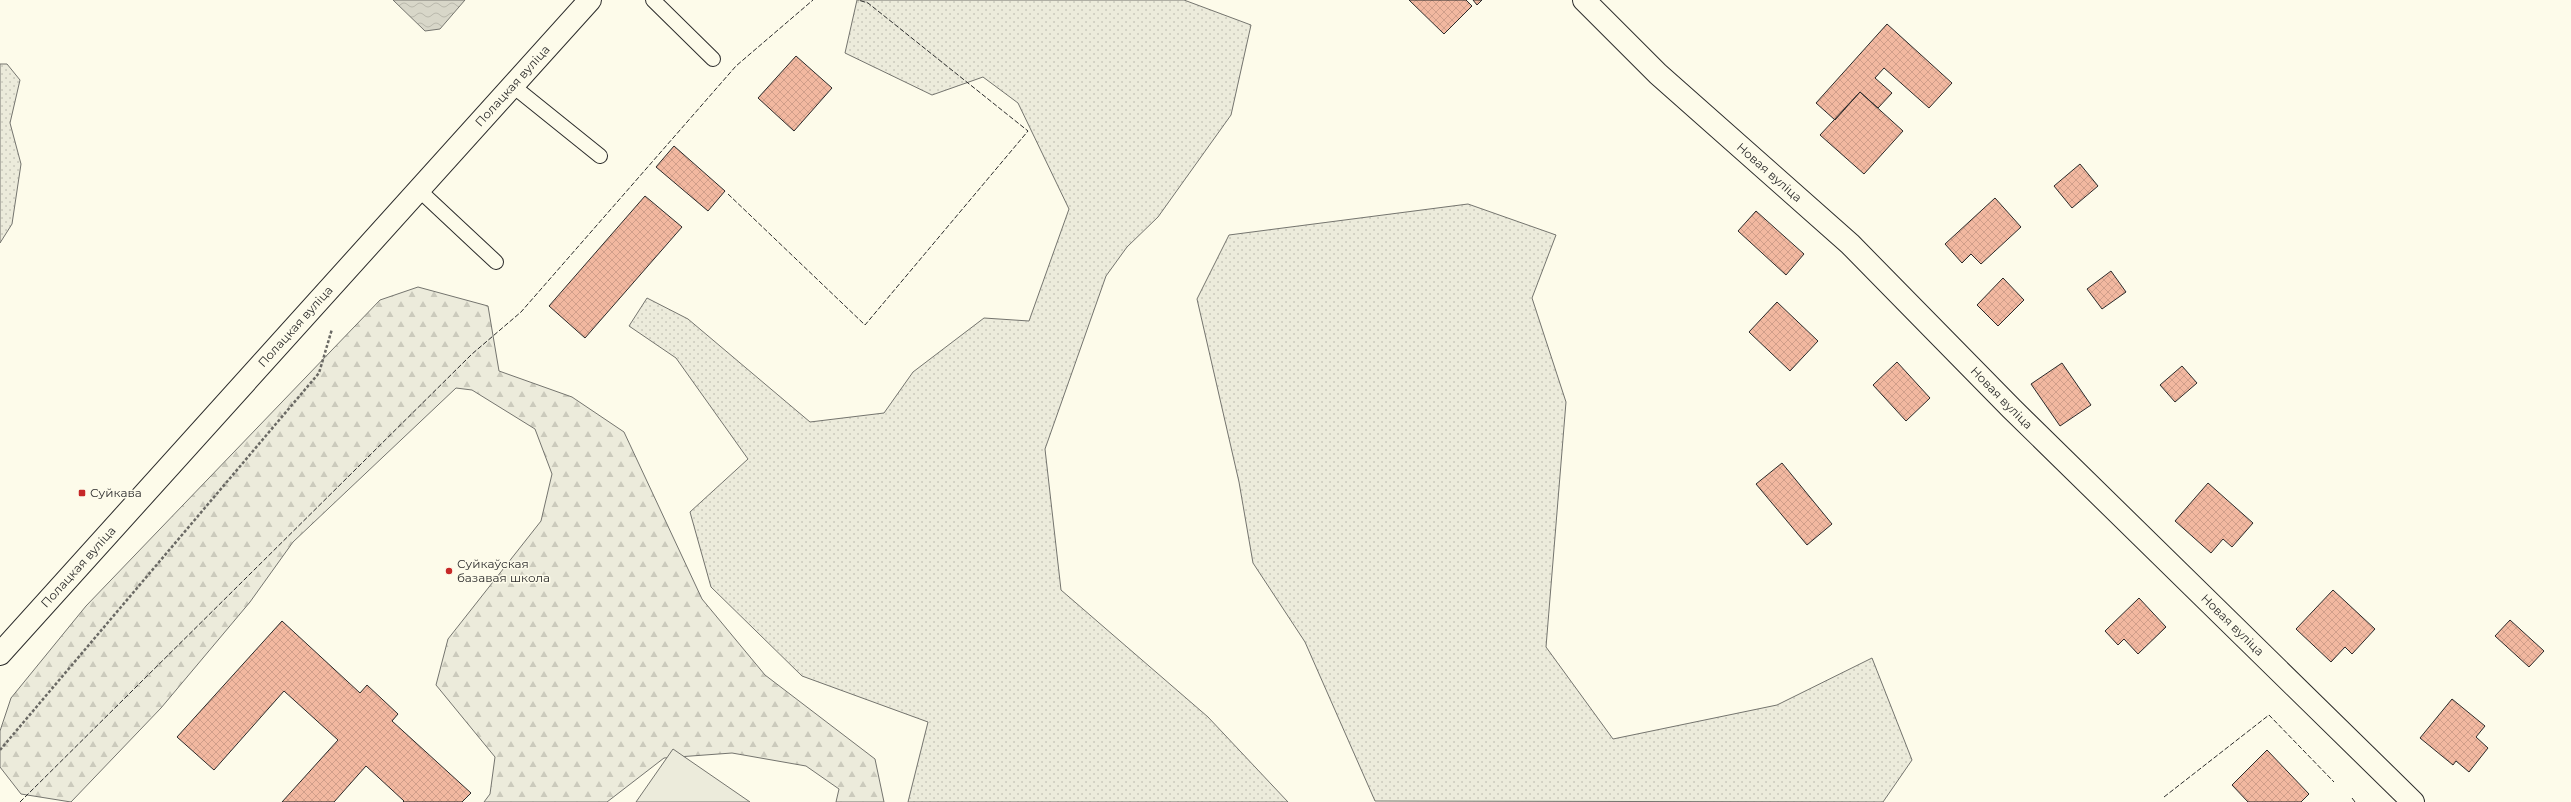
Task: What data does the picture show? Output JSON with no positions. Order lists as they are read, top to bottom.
{
  "streets": {
    "street": ["Полацкая вуліца", "Новая вуліца"]
  },
  "places": {
    "transit": ["Суйкава"],
    "other": ["Суйкаўская базавая школа"]
  }
}
